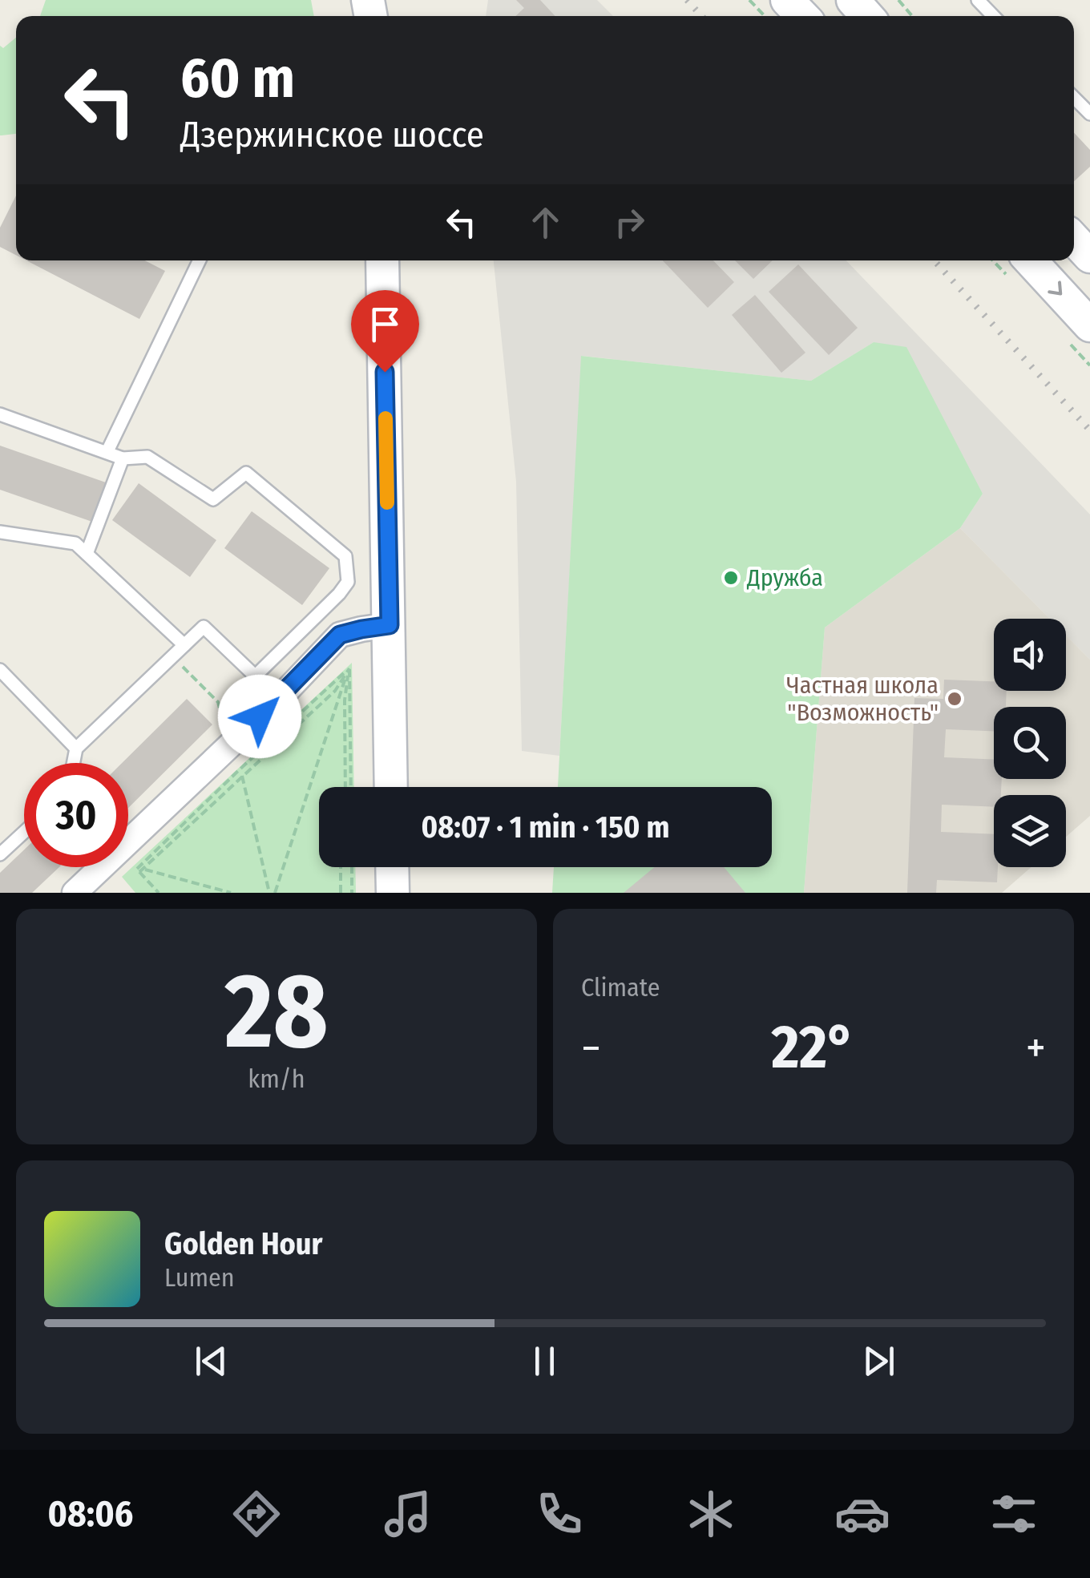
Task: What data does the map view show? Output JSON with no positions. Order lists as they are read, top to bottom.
{
  "places": ["Дружба", "Частная школа \"Возможность\""],
  "page": {
    "turn": ["60 m", "Дзержинское шоссе"],
    "limit": "30",
    "trip": "08:07 · 1 min · 150 m",
    "tile": [
      ["28", "km/h"],
      "Climate"
    ],
    "heat": ["−", "22°", "+"],
    "song": ["Golden Hour", "Lumen"],
    "tabs": "08:06"
  }
}
